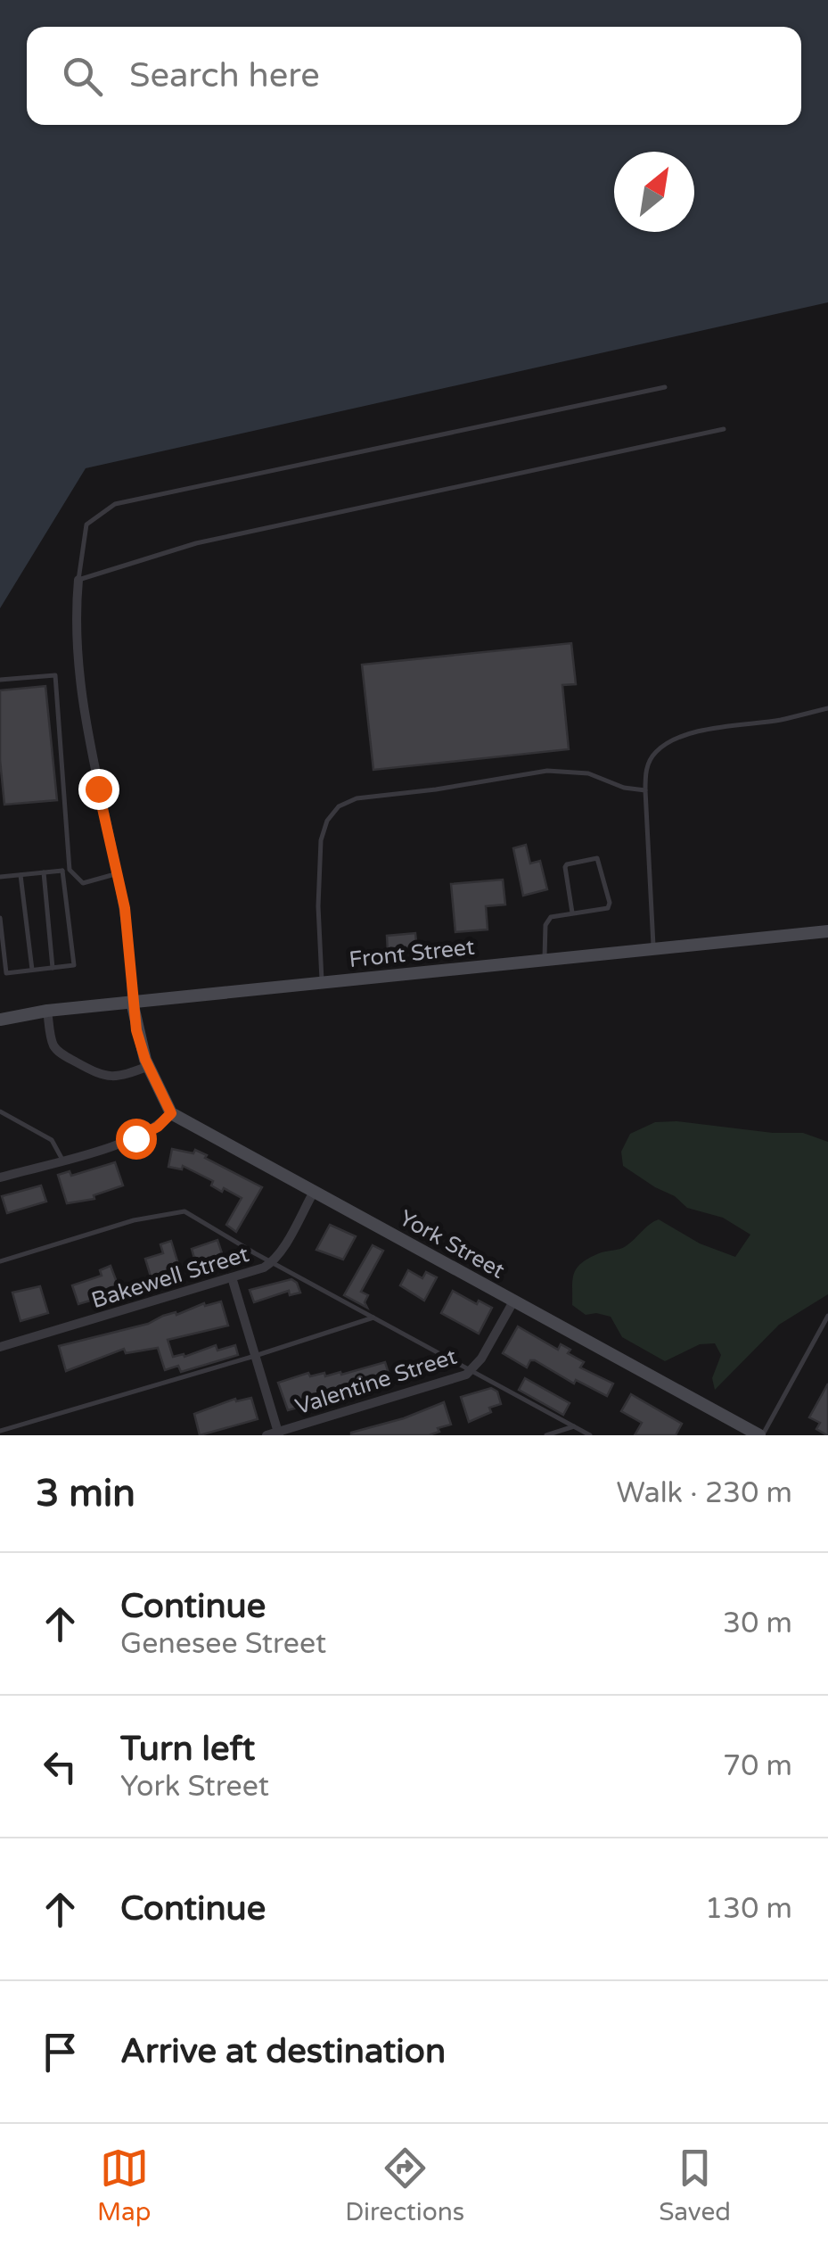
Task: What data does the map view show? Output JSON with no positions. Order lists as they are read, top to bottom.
{
  "streets": {
    "street": [
      "Front Street",
      "York Street",
      "Bakewell Street",
      "Valentine Street"
    ]
  },
  "crossings": [
    ["York Street", "Bakewell Street"],
    ["York Street", "Valentine Street"]
  ],
  "north": "top right",
  "page": {
    "search": "Search here",
    "heading": ["3 min", "Walk · 230 m"],
    "list": [
      ["Continue", "Genesee Street", "30 m"],
      ["Turn left", "York Street", "70 m"],
      ["Continue", "130 m"],
      "Arrive at destination"
    ],
    "nav": ["Map", "Directions", "Saved"]
  }
}
